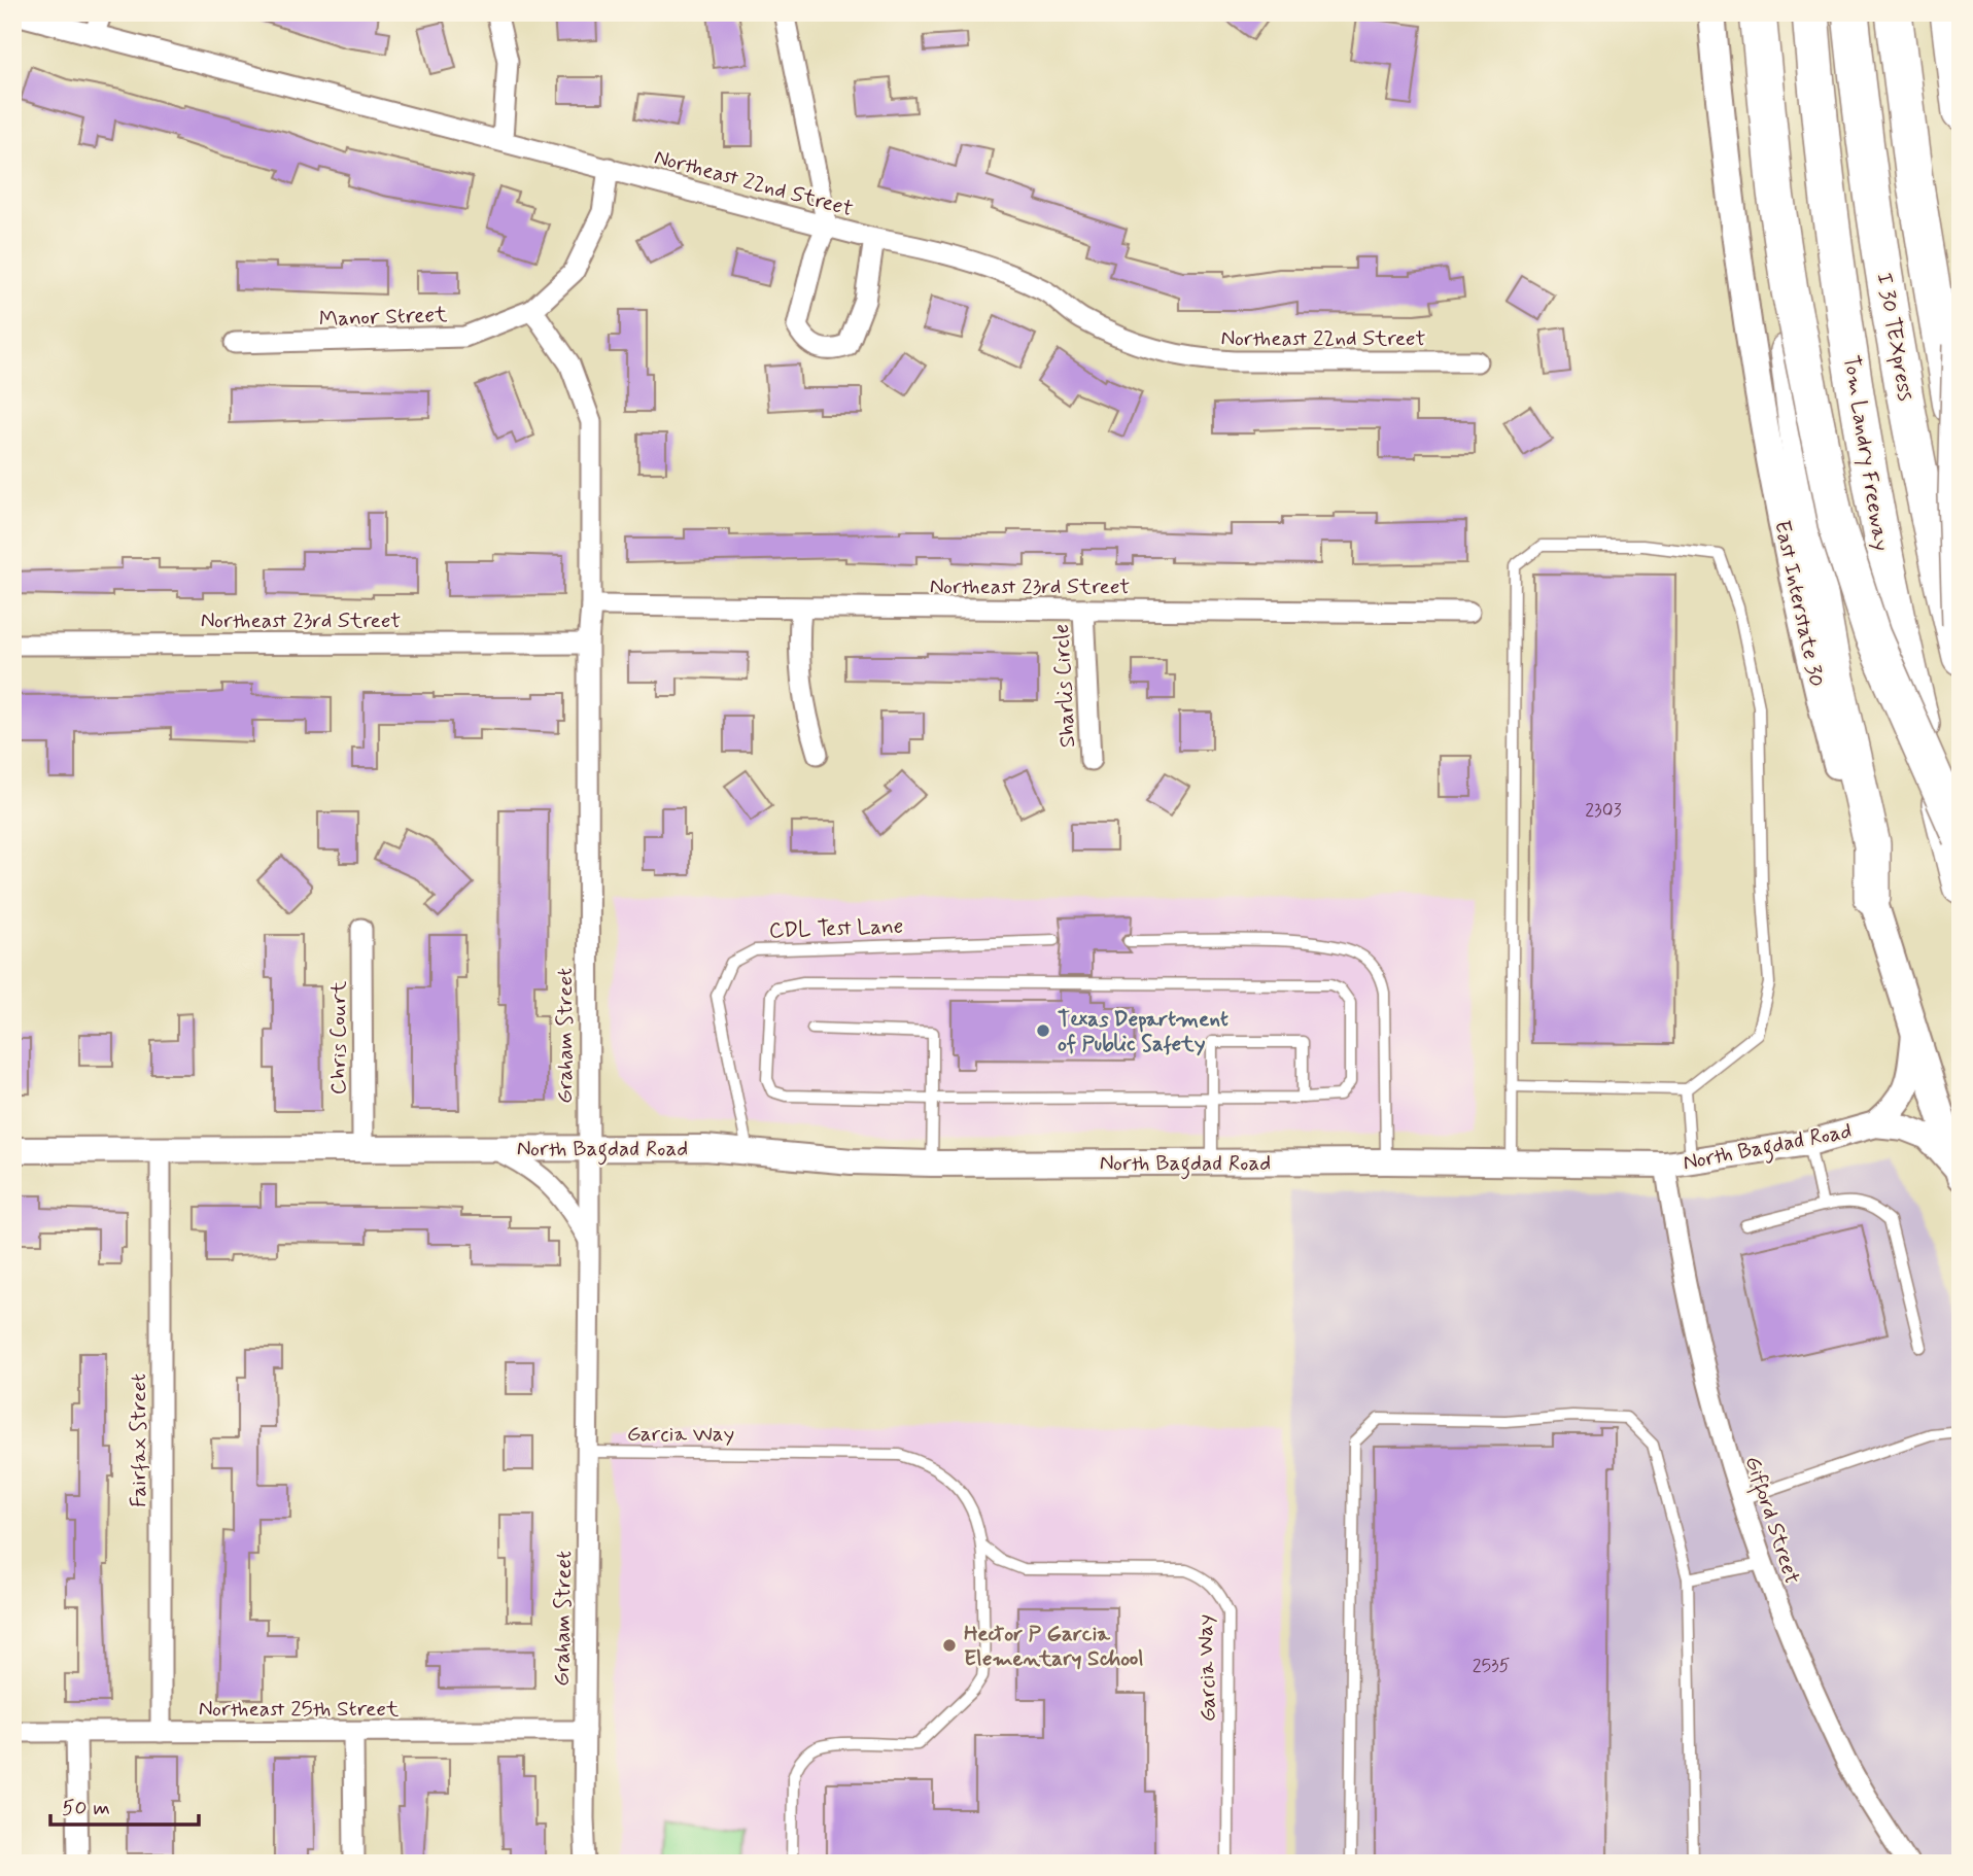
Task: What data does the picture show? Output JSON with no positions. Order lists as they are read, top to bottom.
{
  "streets": {
    "highway": ["I 30 TEXpress", "Tom Landry Freeway"],
    "main road": ["East Interstate 30"],
    "street": [
      "Northeast 22nd Street",
      "Manor Street",
      "Northeast 23rd Street",
      "Sharlis Circle",
      "Graham Street",
      "Chris Court",
      "North Bagdad Road",
      "Fairfax Street",
      "Gifford Street",
      "Northeast 25th Street"
    ],
    "lane": ["CDL Test Lane", "Garcia Way"]
  },
  "crossings": [
    ["Northeast 22nd Street", "Manor Street"],
    ["Manor Street", "Graham Street"],
    ["Northeast 23rd Street", "Sharlis Circle"],
    ["Northeast 23rd Street", "Graham Street"],
    ["East Interstate 30", "North Bagdad Road"],
    ["CDL Test Lane", "North Bagdad Road"],
    ["Graham Street", "North Bagdad Road"],
    ["Graham Street", "Garcia Way"],
    ["Graham Street", "Northeast 25th Street"],
    ["Chris Court", "North Bagdad Road"],
    ["North Bagdad Road", "Fairfax Street"],
    ["North Bagdad Road", "Gifford Street"],
    ["Fairfax Street", "Northeast 25th Street"]
  ],
  "places": ["Texas Department of Public Safety", "Hector P Garcia Elementary School"],
  "house_numbers": ["2303", "2535"],
  "scale_bar": "50 m"
}
